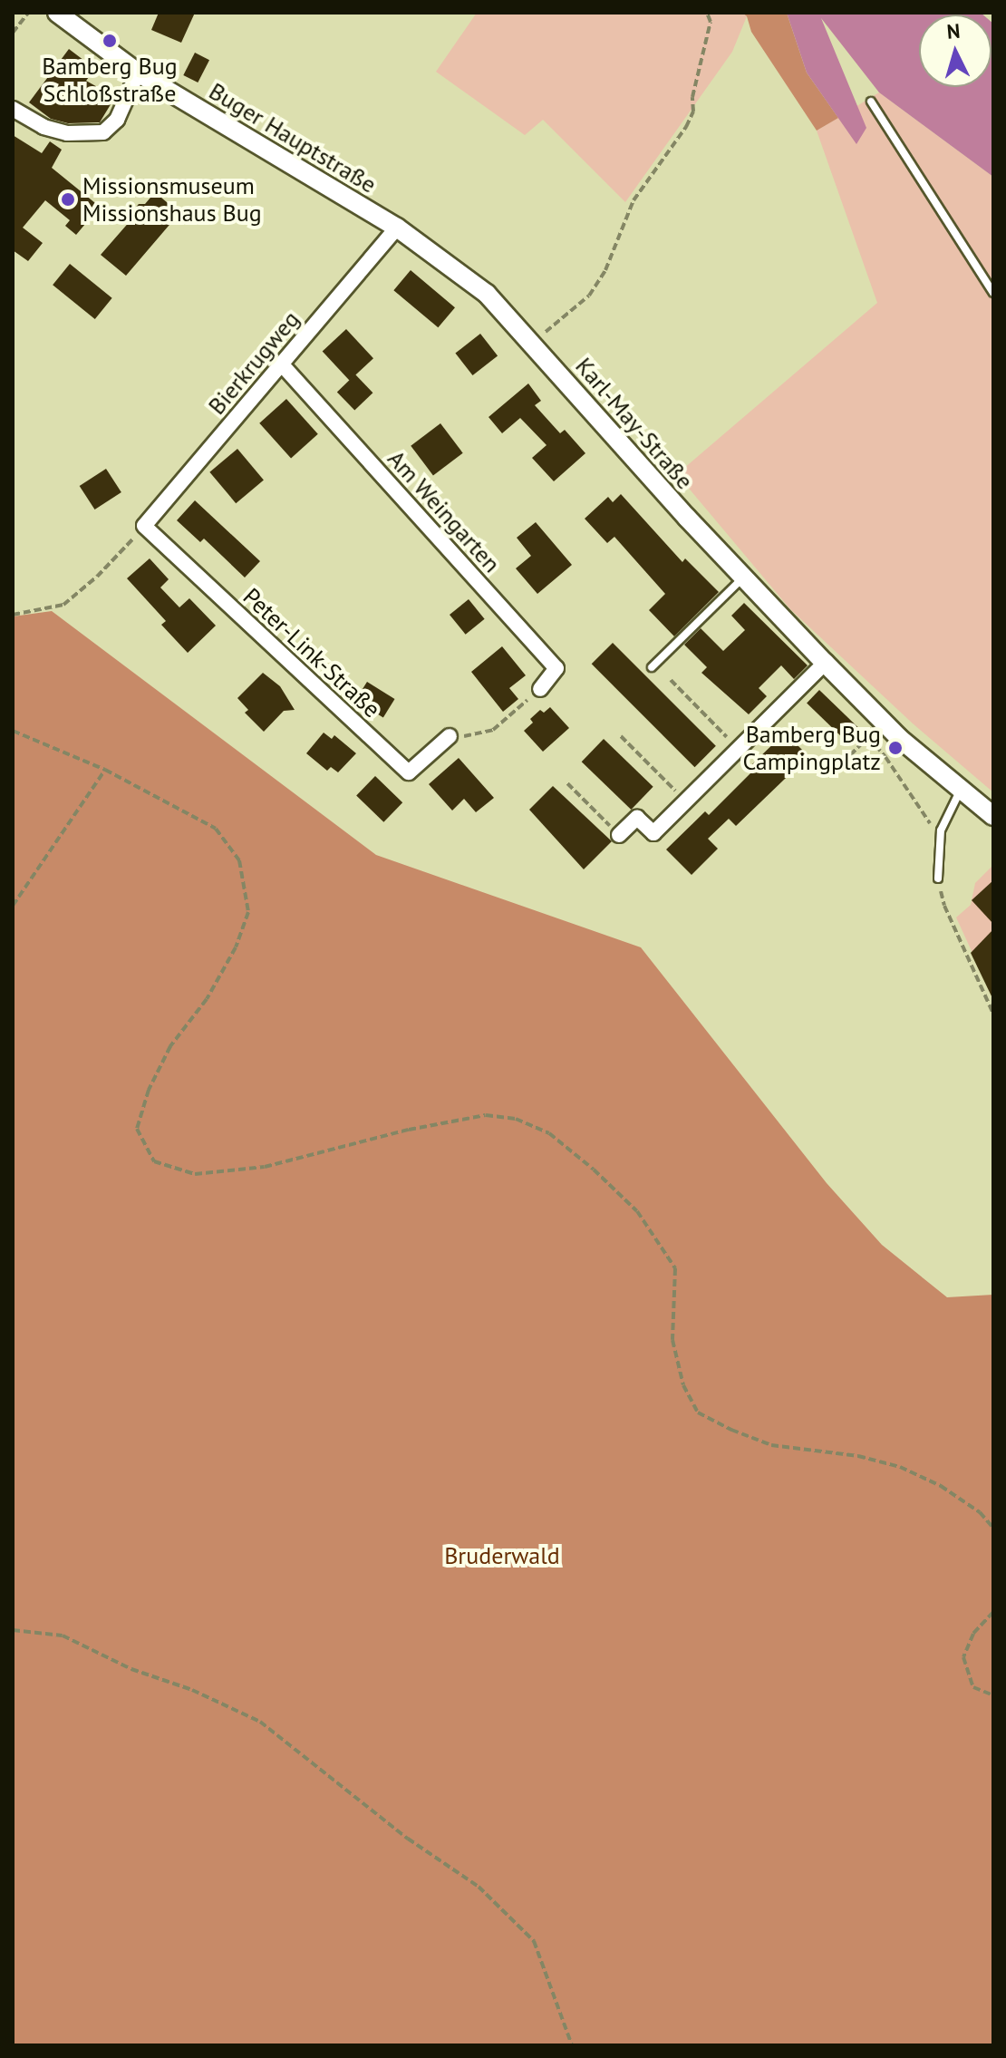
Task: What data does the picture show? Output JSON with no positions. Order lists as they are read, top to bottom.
{
  "streets": {
    "street": [
      "Buger Hauptstraße",
      "Bierkrugweg",
      "Karl-May-Straße",
      "Am Weingarten",
      "Peter-Link-Straße"
    ]
  },
  "crossings": [
    ["Buger Hauptstraße", "Bierkrugweg"],
    ["Buger Hauptstraße", "Karl-May-Straße"],
    ["Bierkrugweg", "Karl-May-Straße"],
    ["Bierkrugweg", "Am Weingarten"],
    ["Bierkrugweg", "Peter-Link-Straße"]
  ],
  "parks": ["Bruderwald"],
  "places": ["Bamberg Bug Schloßstraße", "Missionsmuseum Missionshaus Bug", "Bamberg Bug Campingplatz"],
  "north": "top"
}
